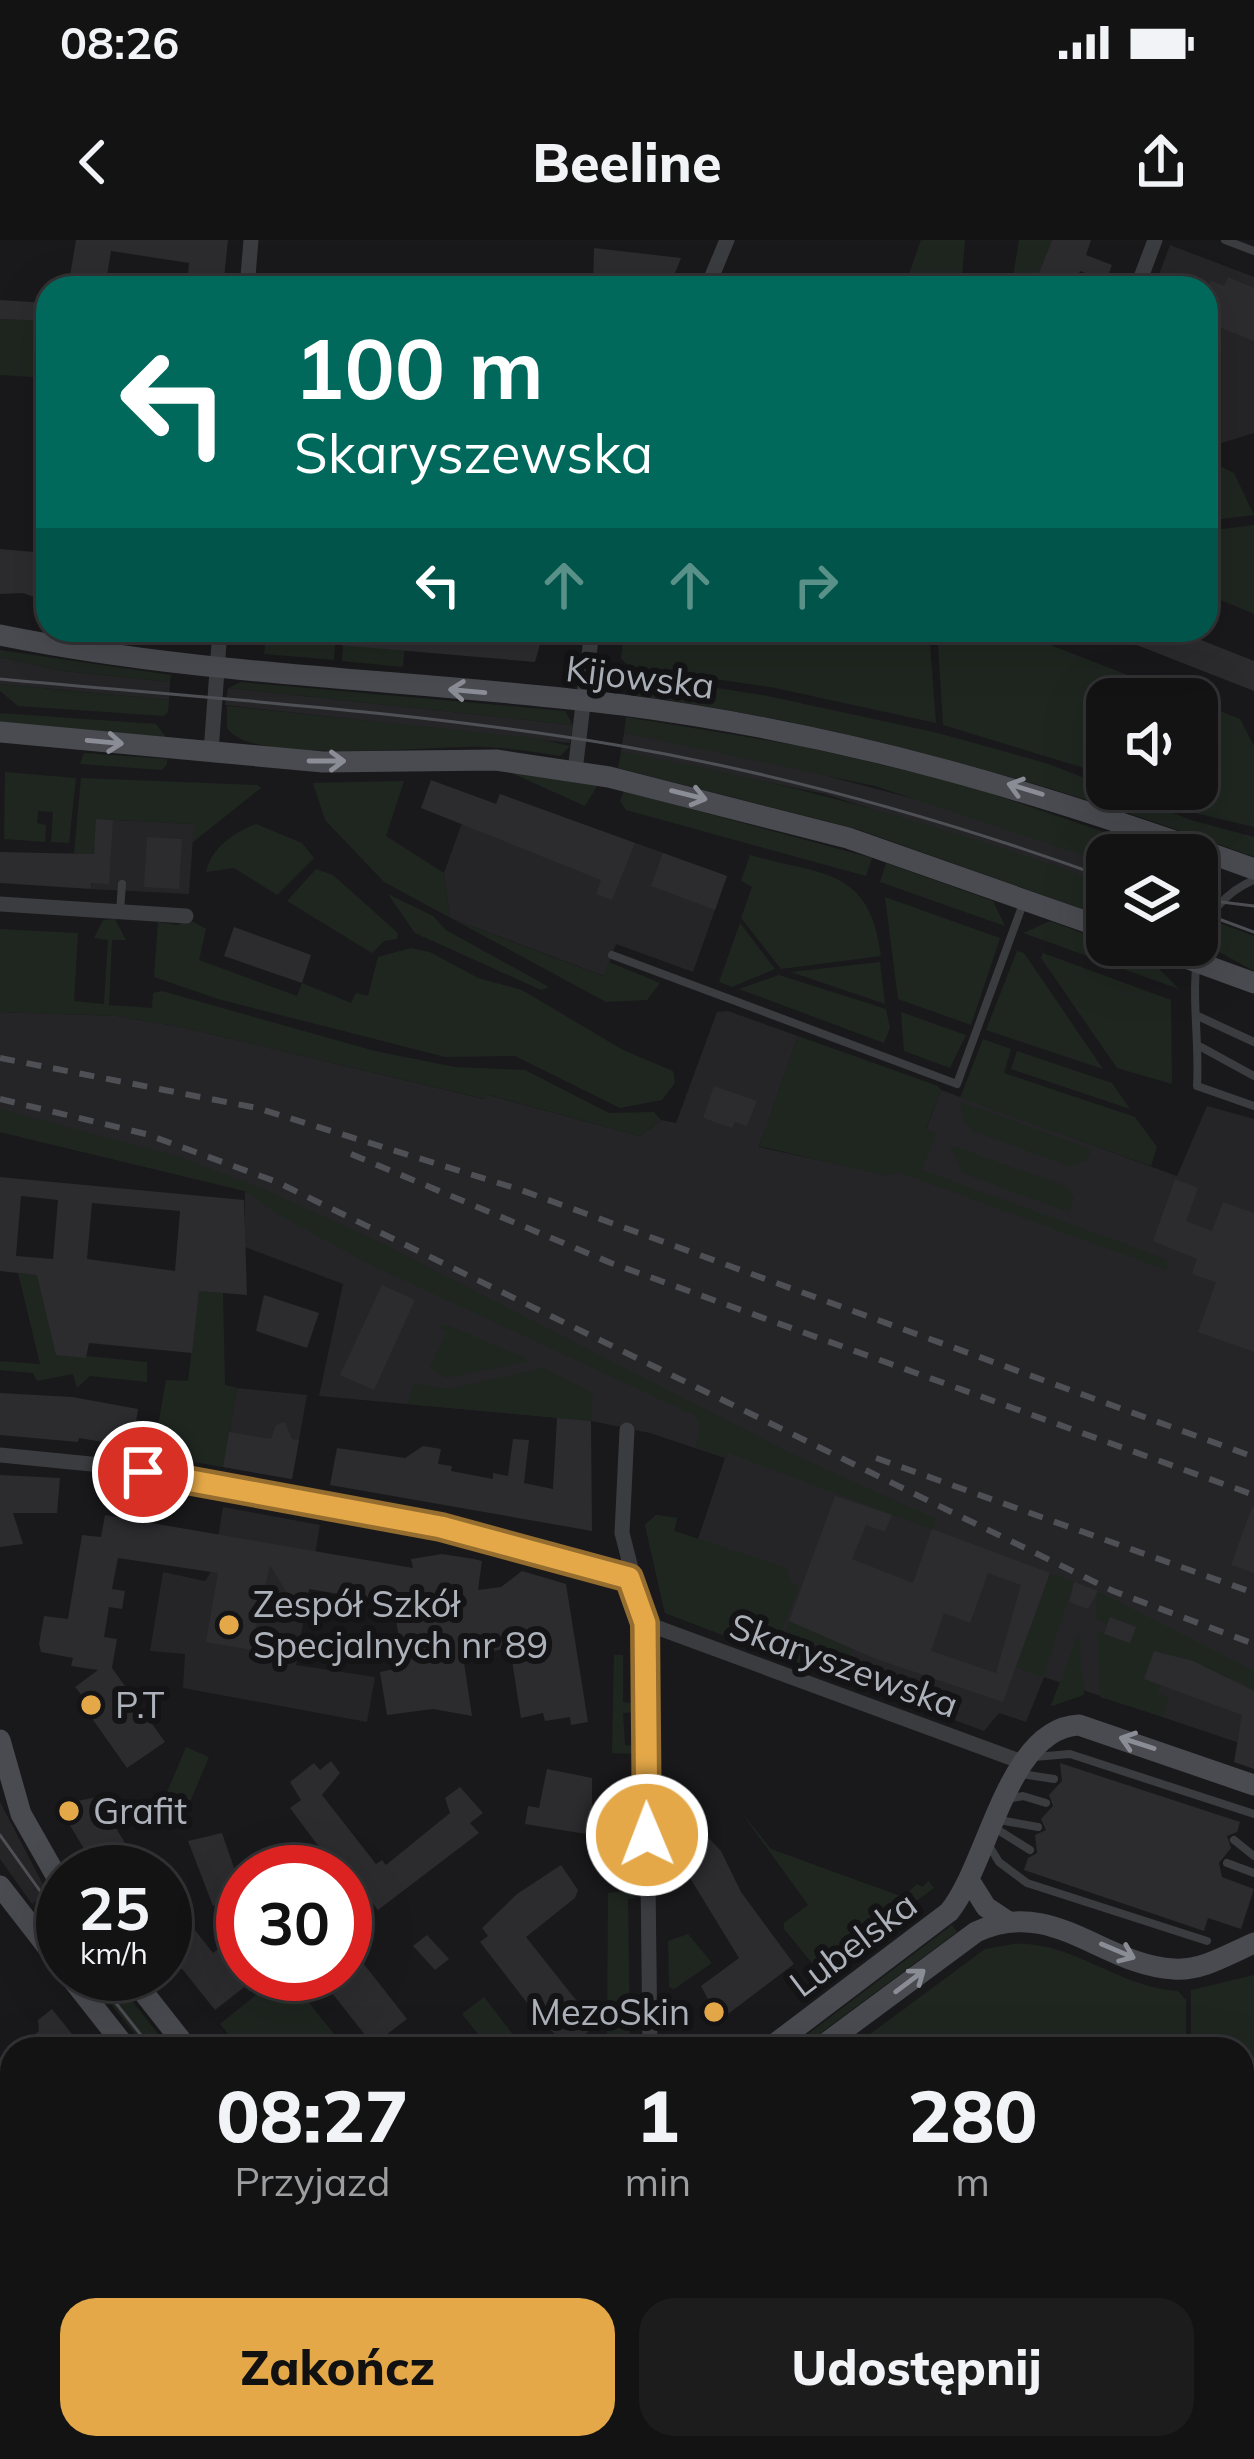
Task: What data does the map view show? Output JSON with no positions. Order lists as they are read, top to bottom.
{
  "streets": {
    "street": ["Kijowska", "Skaryszewska", "Lubelska"]
  },
  "crossings": [
    ["Skaryszewska", "Lubelska"]
  ],
  "places": [
    "Zespół Szkół Specjalnych nr 89",
    "P.T",
    "Grafit",
    "MezoSkin"
  ],
  "page": {
    "status": "08:26",
    "header": "Beeline",
    "turn": ["100 m", "Skaryszewska"],
    "speed": "25 km/h",
    "limit": "30",
    "eta": [
      "08:27",
      "Przyjazd",
      "1",
      "min",
      "280",
      "m"
    ],
    "buttons": ["Zakończ", "Udostępnij"]
  }
}
